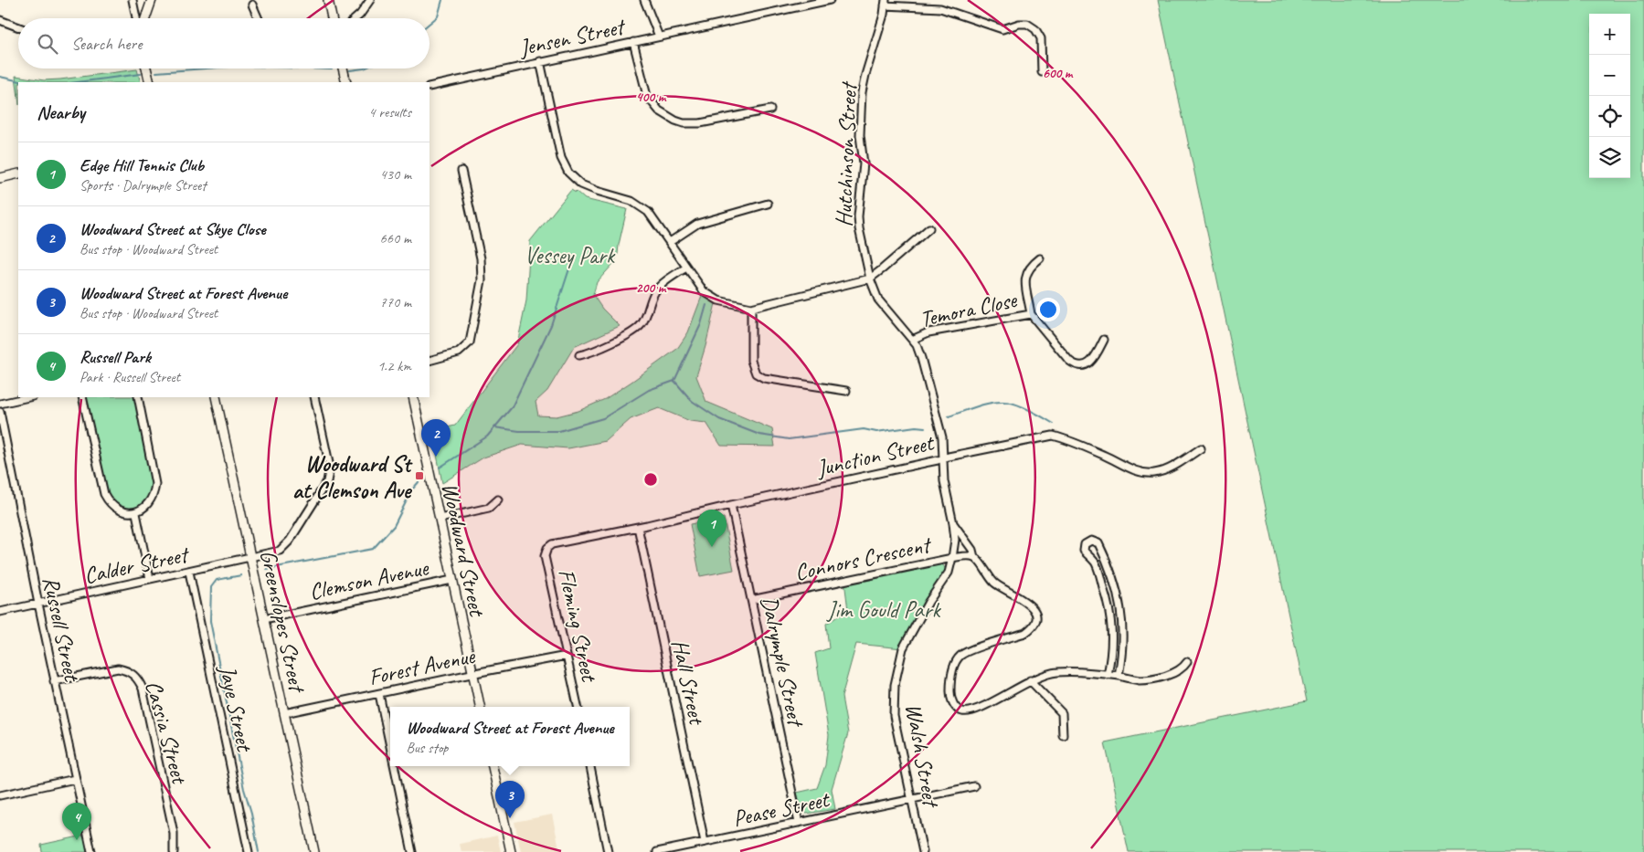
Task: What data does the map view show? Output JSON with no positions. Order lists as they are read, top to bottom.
{
  "streets": {
    "street": [
      "Jensen Street",
      "Hutchinson Street",
      "Temora Close",
      "Junction Street",
      "Woodward Street",
      "Connors Crescent",
      "Calder Street",
      "Clemson Avenue",
      "Greenslopes Street",
      "Fleming Street",
      "Russell Street",
      "Dalrymple Street",
      "Forest Avenue",
      "Hall Street",
      "Jaye Street",
      "Cassia Street",
      "Walsh Street",
      "Pease Street"
    ]
  },
  "crossings": [
    ["Hutchinson Street", "Temora Close"],
    ["Hutchinson Street", "Junction Street"],
    ["Hutchinson Street", "Walsh Street"],
    ["Junction Street", "Fleming Street"],
    ["Junction Street", "Dalrymple Street"],
    ["Junction Street", "Hall Street"],
    ["Junction Street", "Walsh Street"],
    ["Woodward Street", "Clemson Avenue"],
    ["Woodward Street", "Forest Avenue"],
    ["Connors Crescent", "Dalrymple Street"],
    ["Connors Crescent", "Walsh Street"],
    ["Calder Street", "Greenslopes Street"],
    ["Calder Street", "Russell Street"],
    ["Calder Street", "Jaye Street"],
    ["Clemson Avenue", "Greenslopes Street"],
    ["Greenslopes Street", "Forest Avenue"],
    ["Fleming Street", "Forest Avenue"],
    ["Russell Street", "Cassia Street"],
    ["Dalrymple Street", "Pease Street"],
    ["Hall Street", "Pease Street"],
    ["Walsh Street", "Pease Street"]
  ],
  "parks": ["Vessey Park", "Jim Gould Park"],
  "places": {
    "transit": ["Woodward St at Clemson Ave"]
  },
  "page": {
    "map_buttons": ["+", "−"],
    "search": "Search here",
    "heading": ["Nearby", "4 results"],
    "list": [
      {
        "mark": "1",
        "name": "Edge Hill Tennis Club",
        "note": "Sports · Dalrymple Street",
        "value": "430 m"
      },
      {
        "mark": "2",
        "name": "Woodward Street at Skye Close",
        "note": "Bus stop · Woodward Street",
        "value": "660 m"
      },
      {
        "mark": "3",
        "name": "Woodward Street at Forest Avenue",
        "note": "Bus stop · Woodward Street",
        "value": "770 m"
      },
      {
        "mark": "4",
        "name": "Russell Park",
        "note": "Park · Russell Street",
        "value": "1.2 km"
      }
    ],
    "pins": [
      "2",
      "1",
      "3",
      "4"
    ],
    "popup": ["Woodward Street at Forest Avenue", "Bus stop"]
  },
  "rings": ["600 m", "400 m", "200 m"]
}
